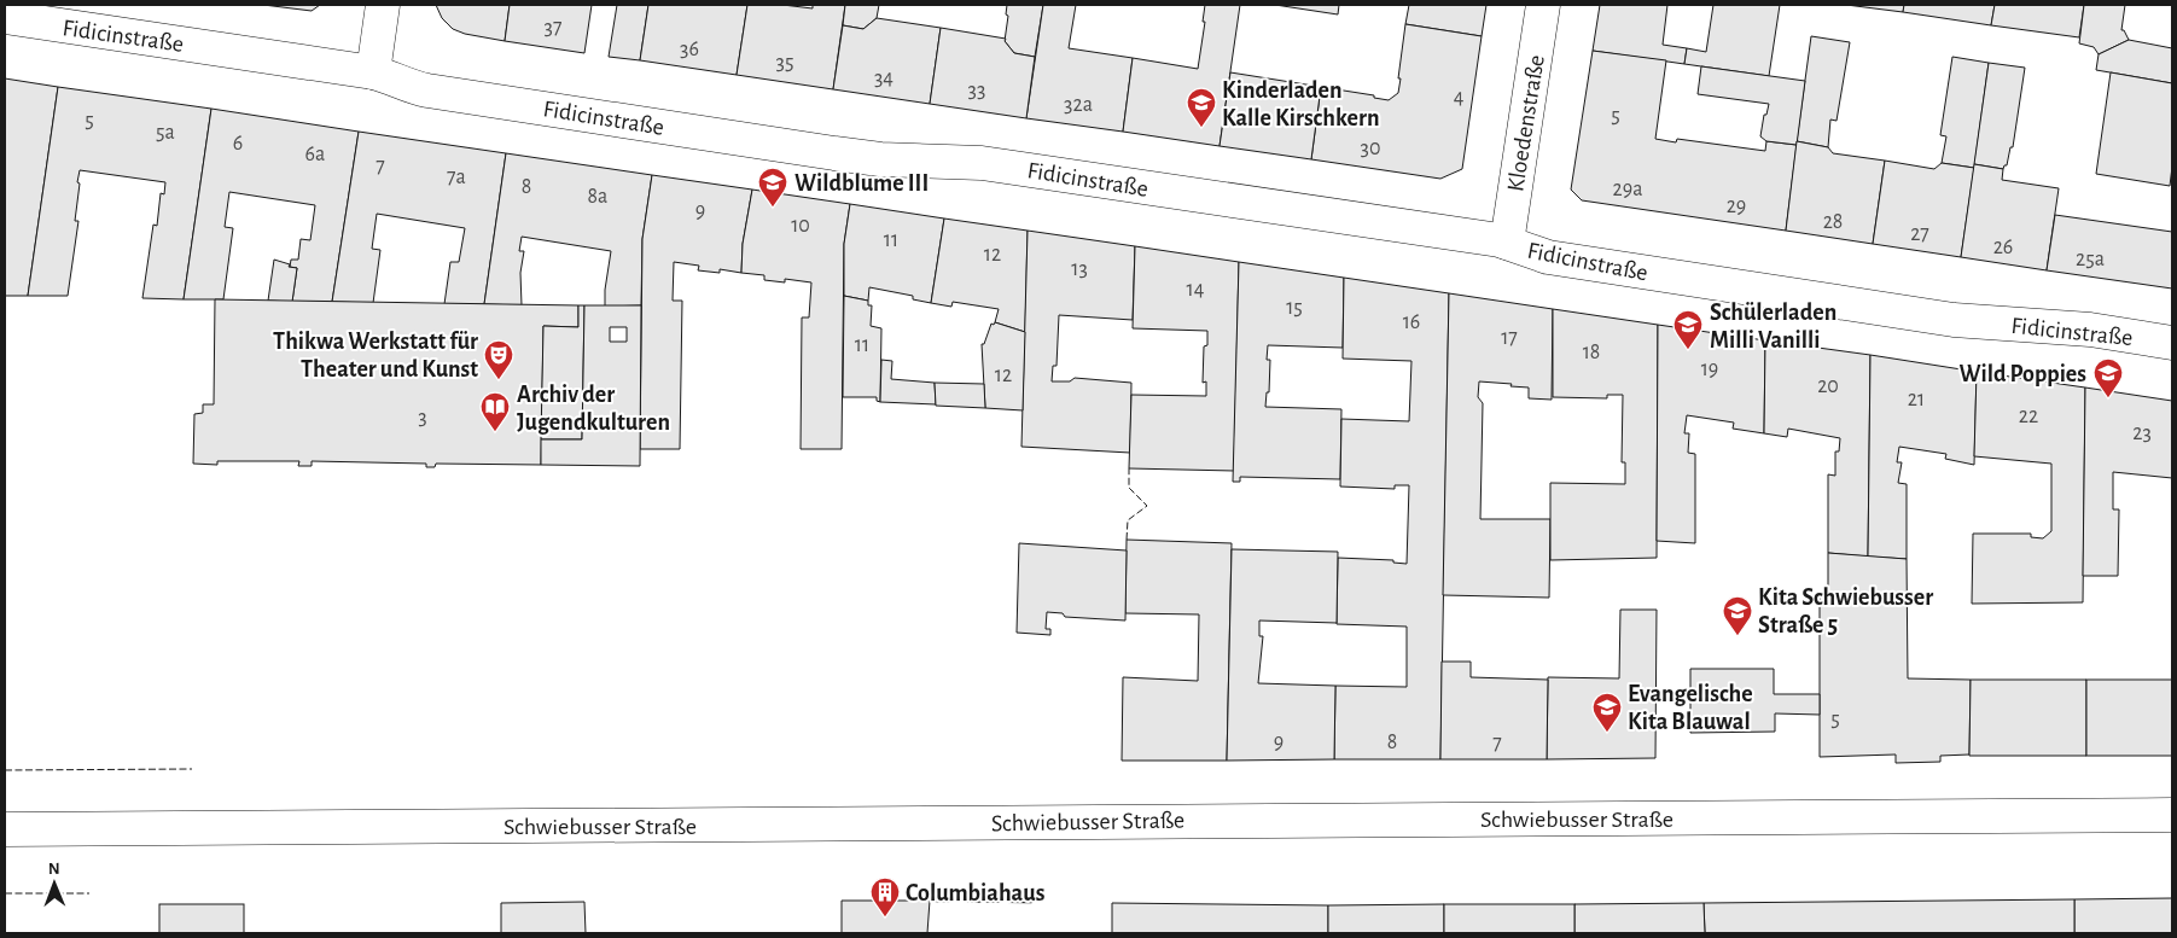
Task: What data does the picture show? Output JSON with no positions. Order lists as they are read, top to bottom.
{
  "streets": {
    "street": ["Fidicinstraße", "Kloedenstraße", "Schwiebusser Straße"]
  },
  "crossings": [
    ["Fidicinstraße", "Kloedenstraße"]
  ],
  "places": {
    "school or university": [
      "Kinderladen Kalle Kirschkern",
      "Wildblume III",
      "Schülerladen Milli Vanilli",
      "Wild Poppies",
      "Kita Schwiebusser Straße 5",
      "Evangelische Kita Blauwal"
    ],
    "theatre": ["Thikwa Werkstatt für Theater und Kunst"],
    "library": ["Archiv der Jugendkulturen"],
    "building": ["Columbiahaus"]
  },
  "house_numbers": [
    "37",
    "36",
    "35",
    "34",
    "33",
    "4",
    "32a",
    "5",
    "5",
    "5a",
    "6",
    "30",
    "6a",
    "7",
    "7a",
    "8",
    "29a",
    "8a",
    "29",
    "9",
    "28",
    "10",
    "27",
    "11",
    "26",
    "12",
    "25a",
    "13",
    "14",
    "15",
    "16",
    "17",
    "11",
    "18",
    "19",
    "12",
    "20",
    "21",
    "22",
    "3",
    "23",
    "5",
    "9",
    "8",
    "7"
  ],
  "north": "top"
}
